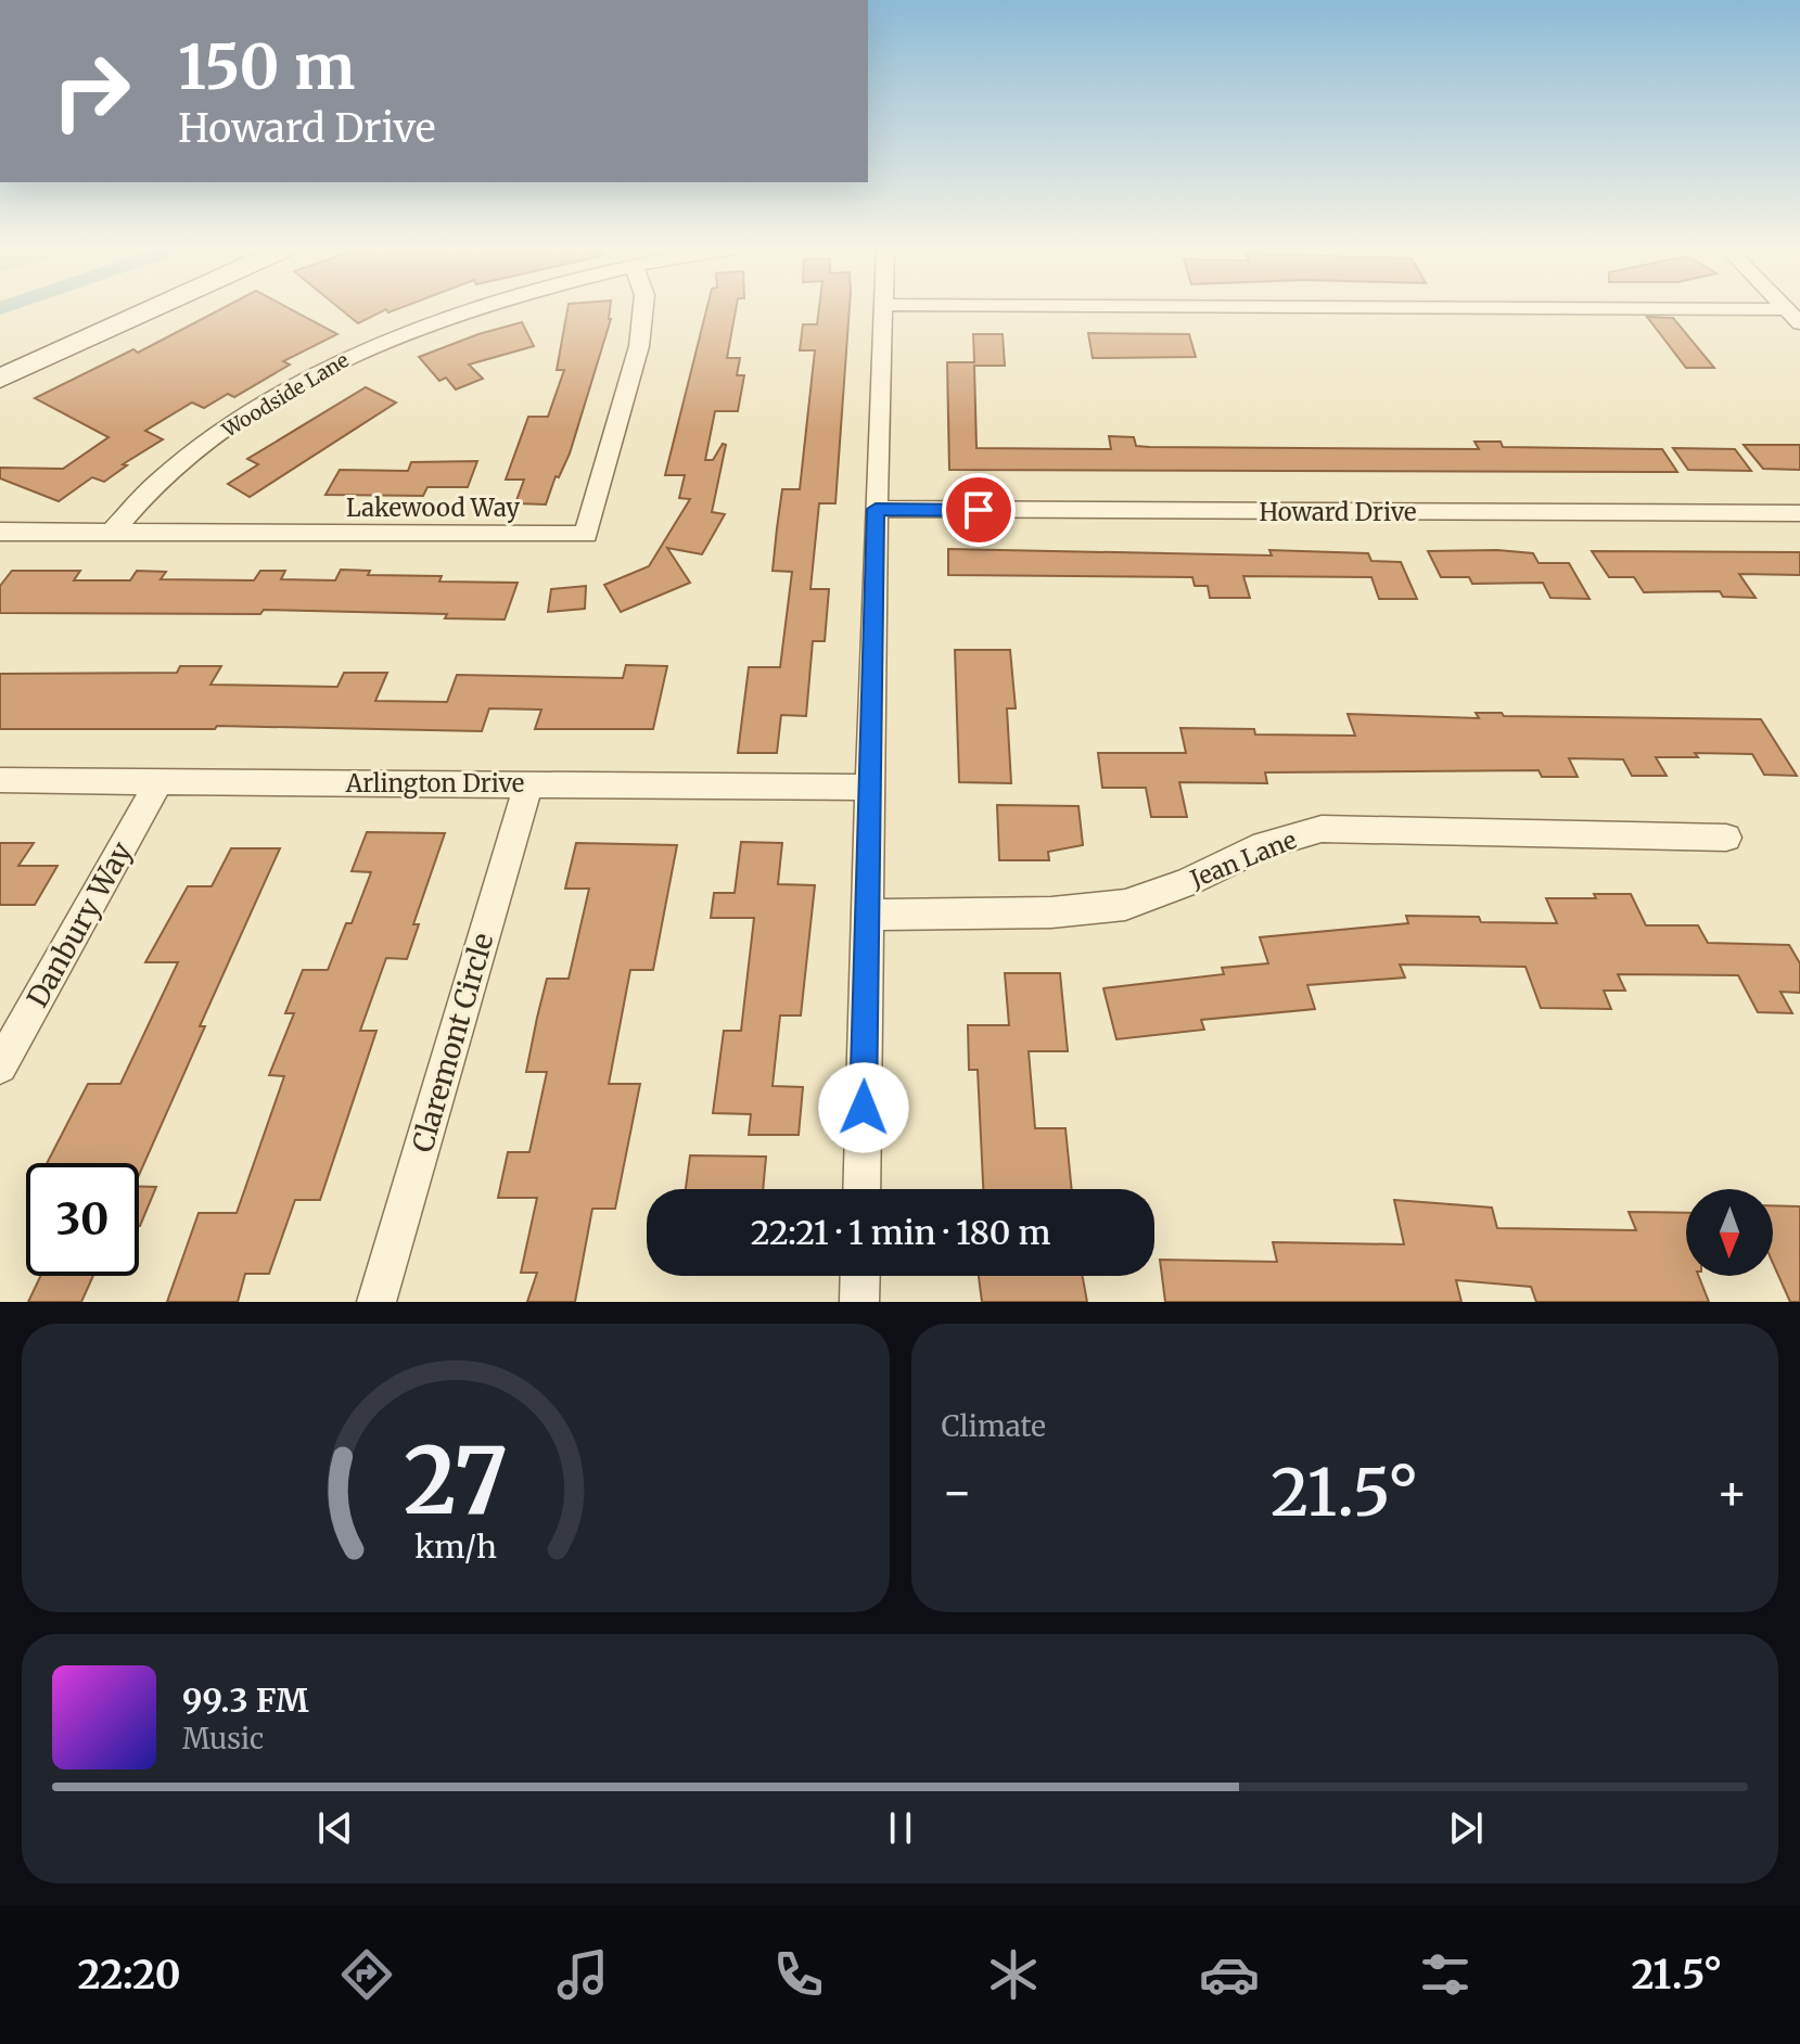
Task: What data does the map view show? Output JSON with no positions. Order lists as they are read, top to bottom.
{
  "streets": {
    "street": [
      "Woodside Lane",
      "Lakewood Way",
      "Howard Drive",
      "Arlington Drive",
      "Jean Lane",
      "Danbury Way",
      "Claremont Circle"
    ]
  },
  "crossings": [
    ["Woodside Lane", "Lakewood Way"],
    ["Arlington Drive", "Danbury Way"],
    ["Arlington Drive", "Claremont Circle"]
  ],
  "north": "bottom",
  "page": {
    "turn": ["150 m", "Howard Drive"],
    "limit": "30",
    "trip": "22:21 · 1 min · 180 m",
    "tile": "Climate",
    "heat": ["−", "21.5°", "+"],
    "song": ["99.3 FM", "Music"],
    "tabs": ["22:20", "21.5°"],
    "gauge": ["27", "km/h"]
  }
}
